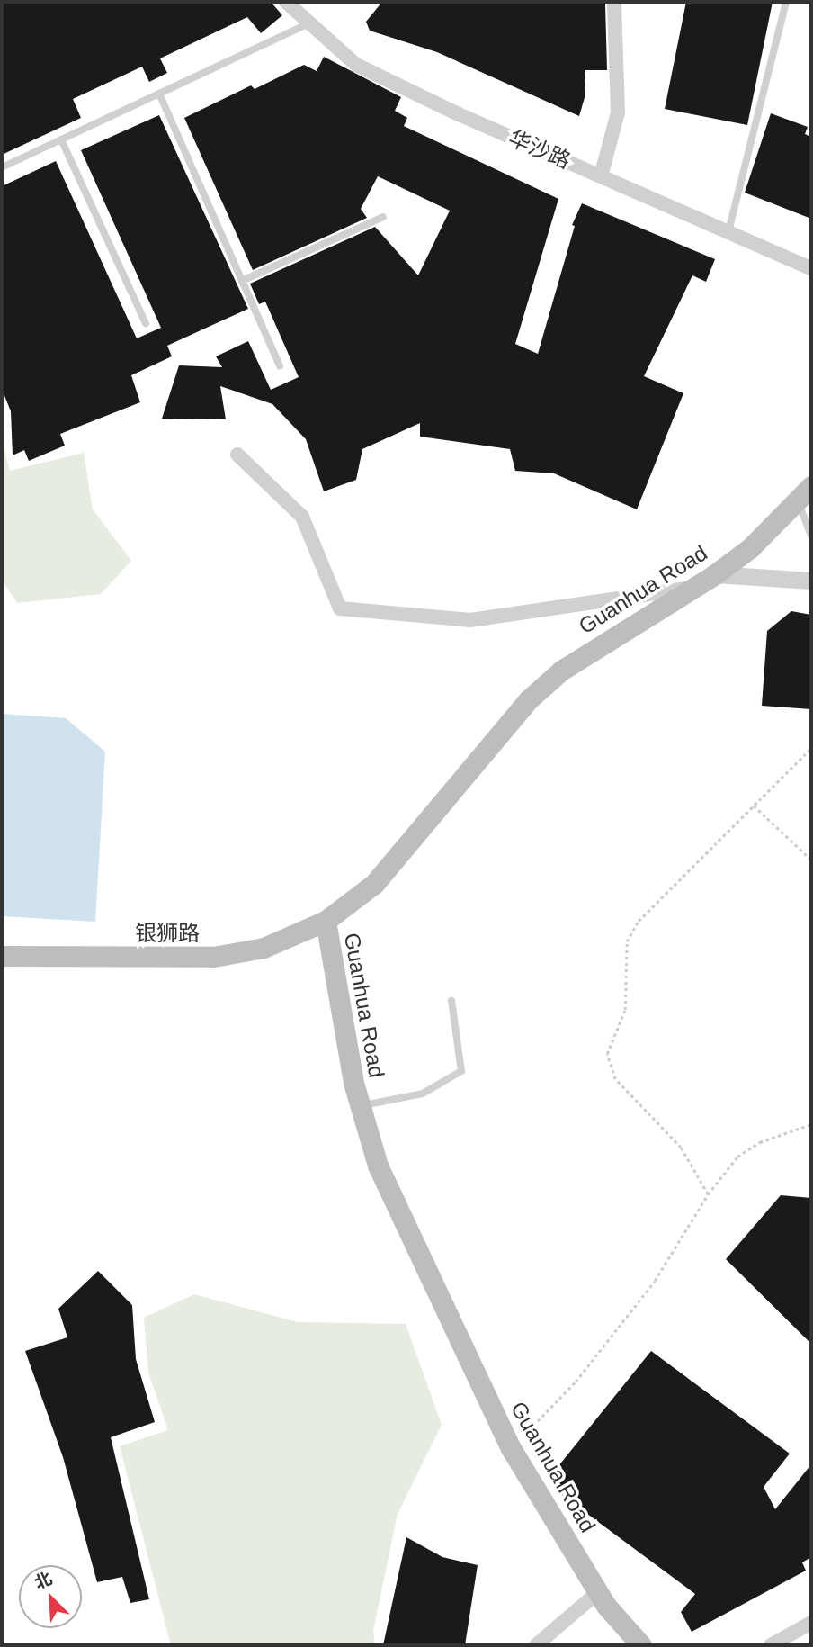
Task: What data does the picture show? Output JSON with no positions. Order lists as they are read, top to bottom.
{
  "streets": {
    "main road": ["Guanhua Road", "银狮路"],
    "street": ["华沙路"]
  },
  "crossings": [
    ["Guanhua Road", "银狮路"]
  ],
  "north": "top left"
}
